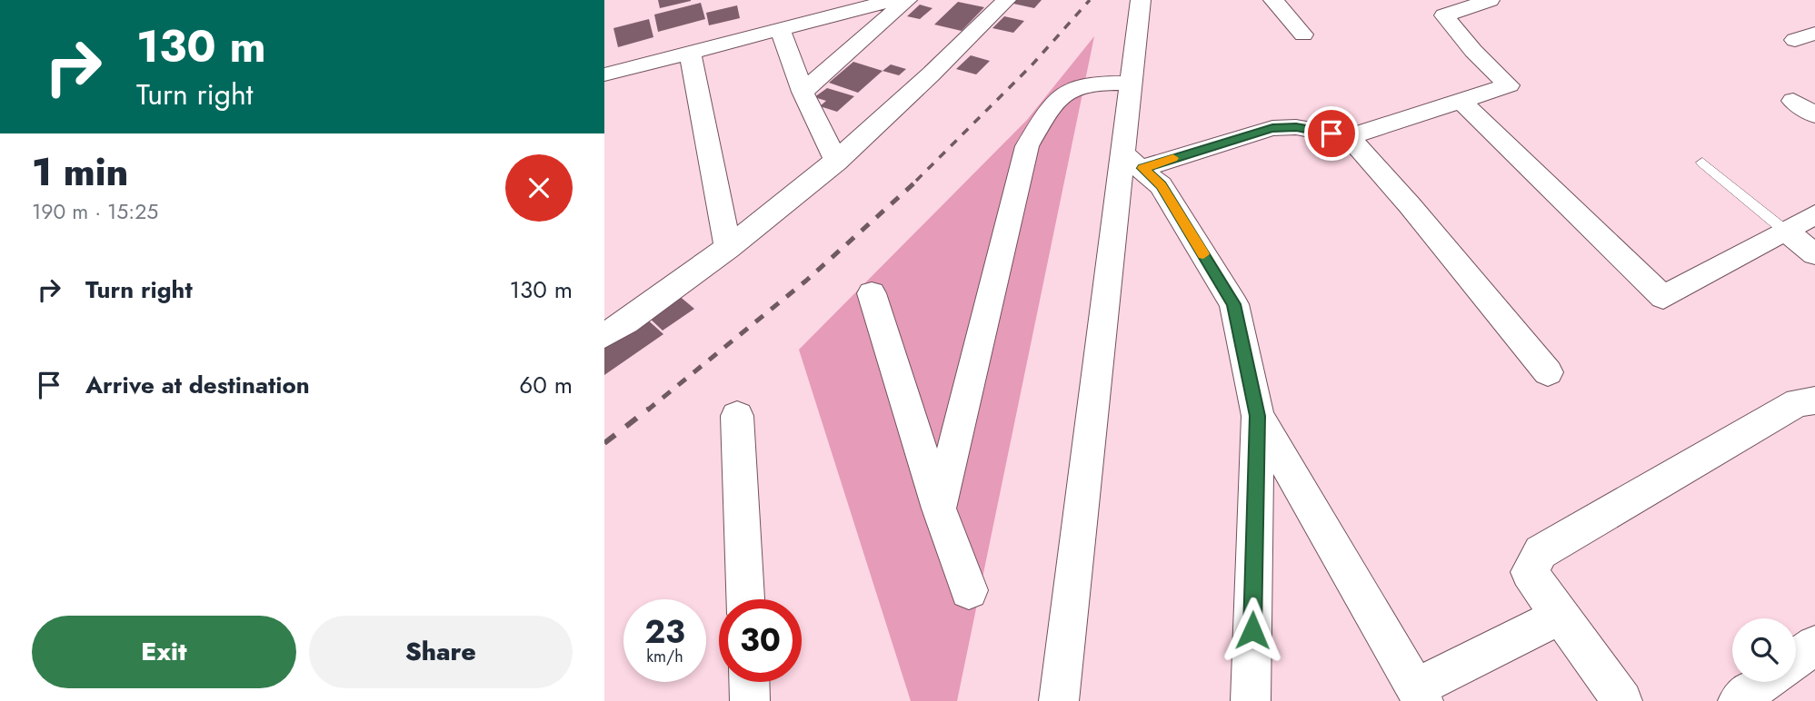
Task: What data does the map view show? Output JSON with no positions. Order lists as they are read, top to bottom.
{
  "page": {
    "turn": ["130 m", "Turn right"],
    "heading": ["1 min", "190 m · 15:25"],
    "list": [
      {
        "name": "Turn right",
        "value": "130 m"
      },
      {
        "name": "Arrive at destination",
        "value": "60 m"
      }
    ],
    "speed": "23 km/h",
    "limit": "30",
    "buttons": ["Exit", "Share"]
  }
}
